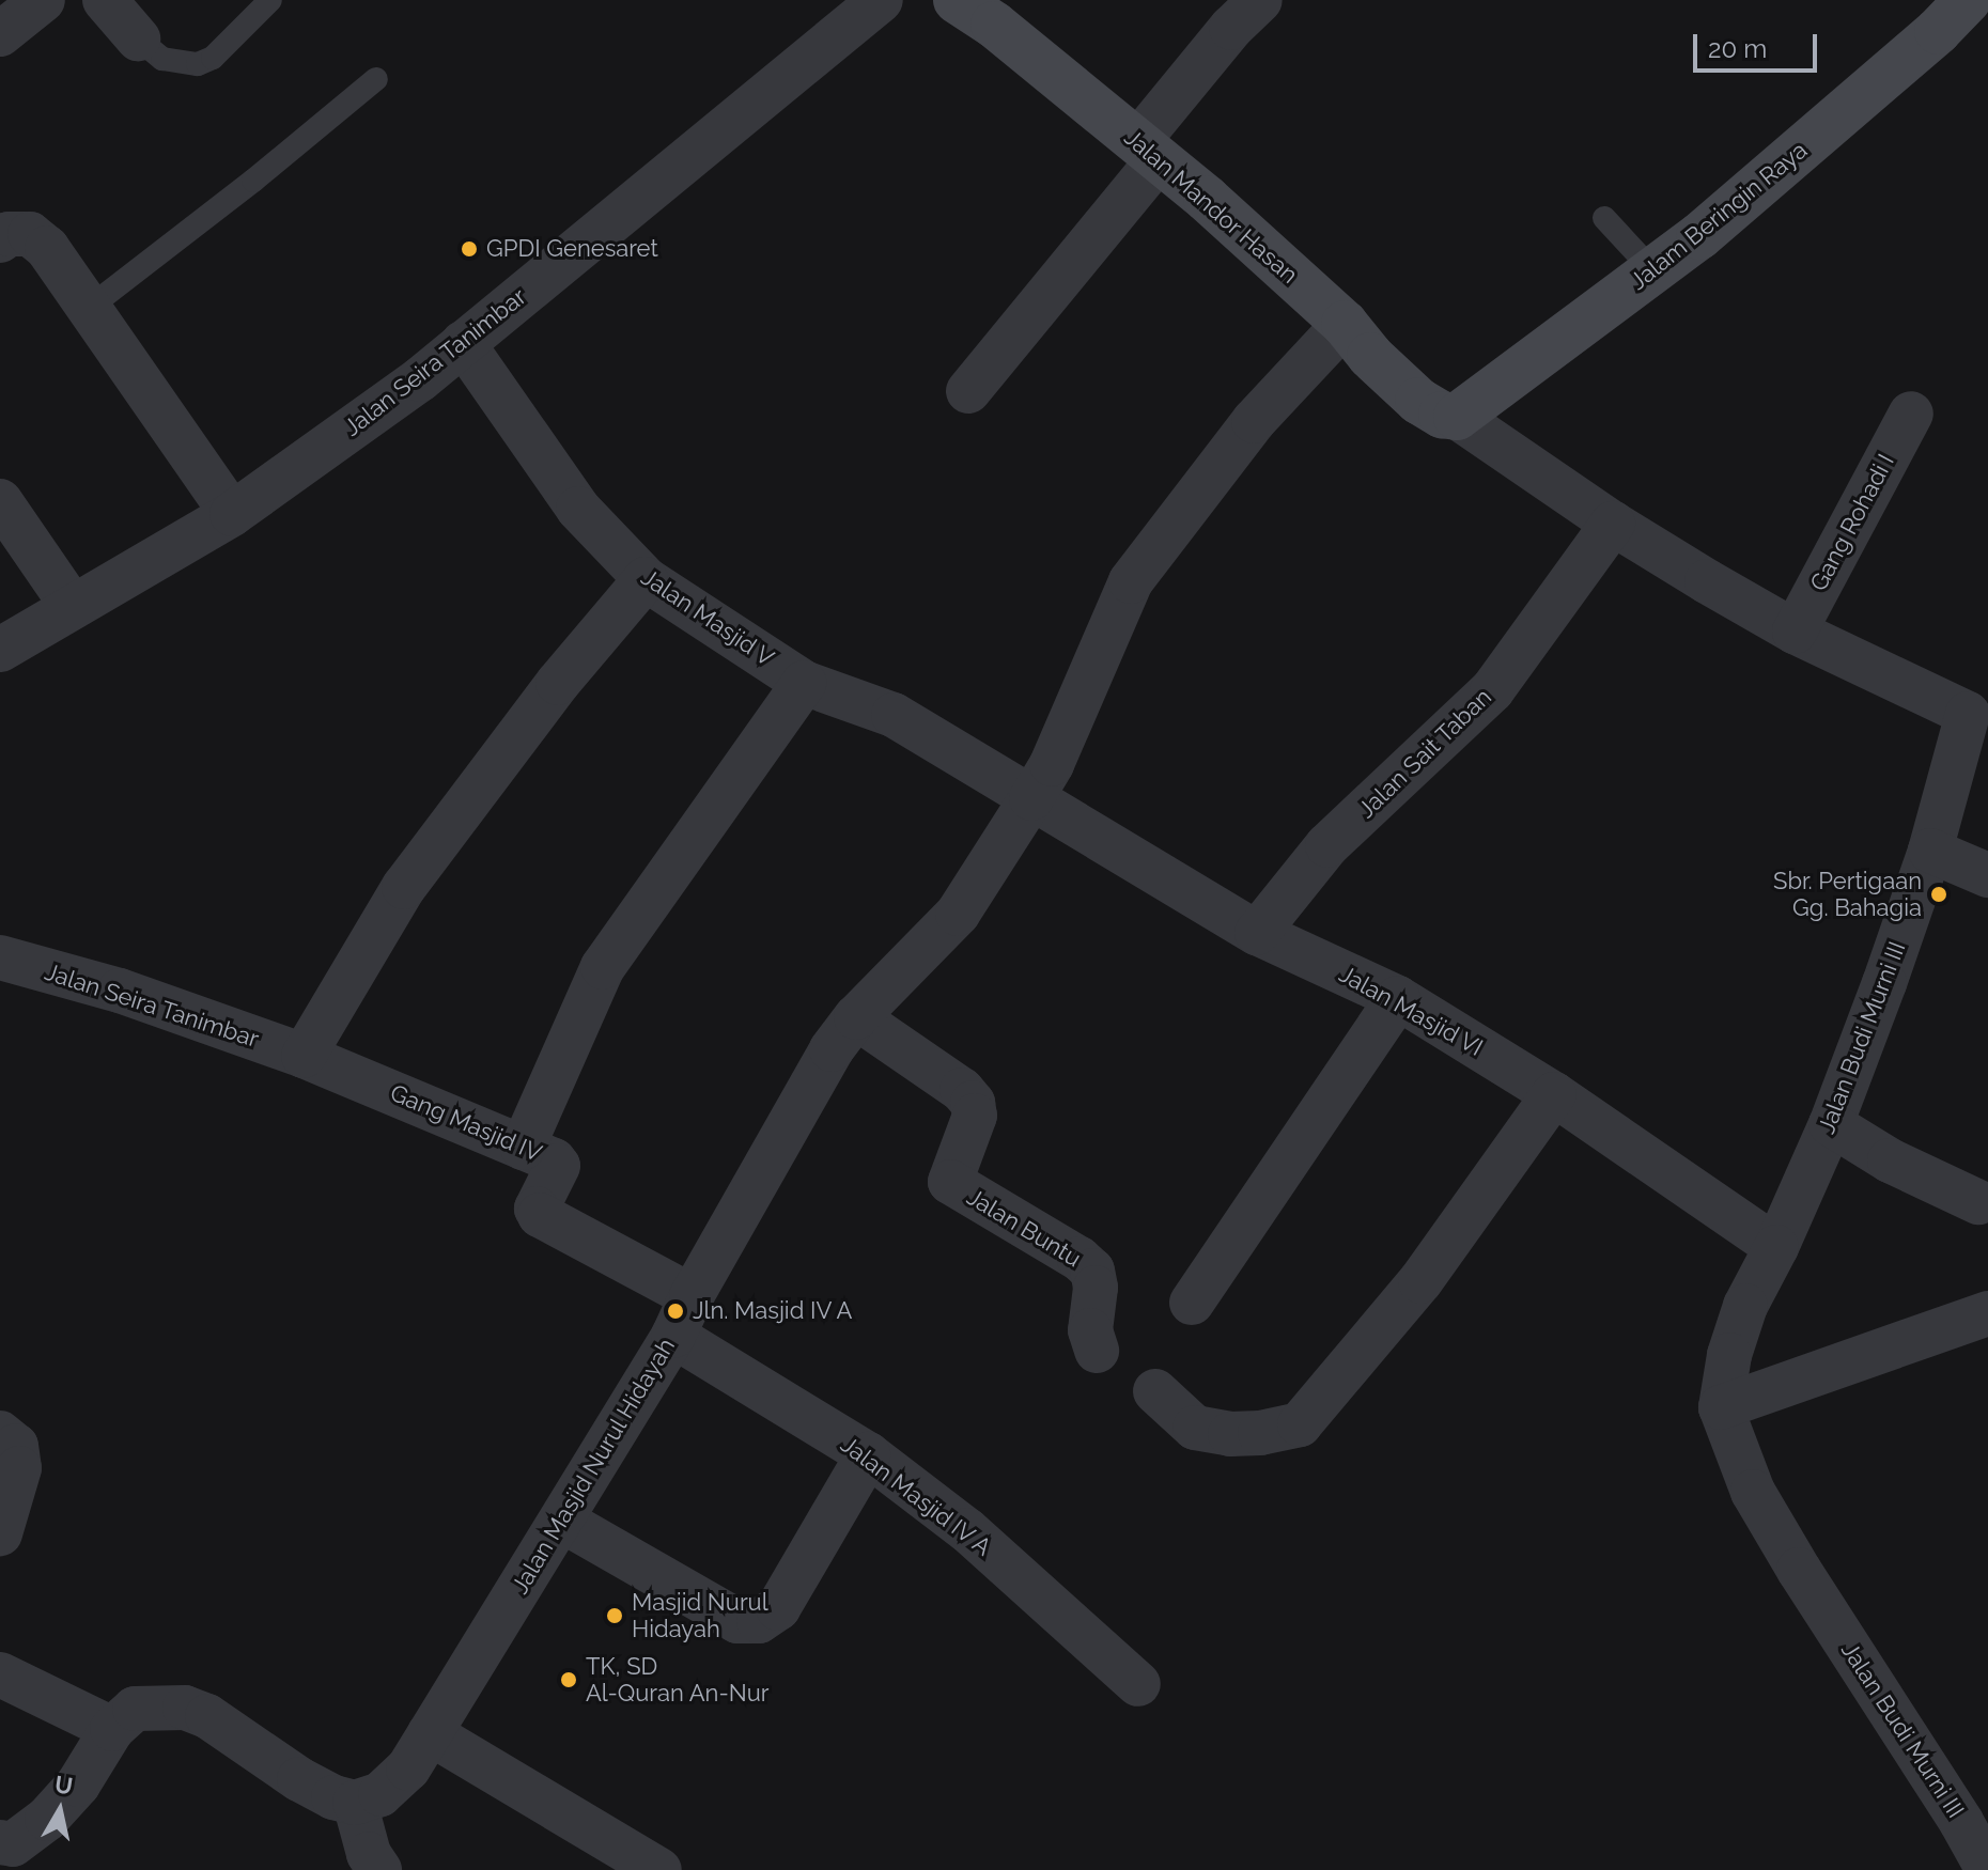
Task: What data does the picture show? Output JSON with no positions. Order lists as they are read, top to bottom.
{
  "streets": {
    "street": [
      "Jalan Mandor Hasan",
      "Jalam Beringin Raya",
      "Jalan Seira Tanimbar",
      "Gang Rohadi I",
      "Jalan Masjid V",
      "Jalan Sait Taban",
      "Jalan Masjid VI",
      "Jalan Budi Murni III",
      "Gang Masjid IV",
      "Jalan Buntu",
      "Jalan Masjid Nurul Hidayah",
      "Jalan Masjid IV A"
    ]
  },
  "crossings": [
    ["Jalan Mandor Hasan", "Jalam Beringin Raya"],
    ["Jalan Mandor Hasan", "Jalan Budi Murni III"],
    ["Jalan Mandor Hasan", "Jalan Masjid Nurul Hidayah"],
    ["Jalam Beringin Raya", "Jalan Budi Murni III"],
    ["Jalan Seira Tanimbar", "Jalan Masjid V"],
    ["Jalan Seira Tanimbar", "Gang Masjid IV"],
    ["Gang Rohadi I", "Jalan Budi Murni III"],
    ["Jalan Masjid V", "Jalan Masjid VI"],
    ["Jalan Masjid V", "Jalan Masjid Nurul Hidayah"],
    ["Jalan Sait Taban", "Jalan Masjid VI"],
    ["Jalan Sait Taban", "Jalan Budi Murni III"],
    ["Jalan Masjid VI", "Jalan Budi Murni III"],
    ["Jalan Masjid VI", "Jalan Masjid Nurul Hidayah"],
    ["Gang Masjid IV", "Jalan Masjid Nurul Hidayah"],
    ["Gang Masjid IV", "Jalan Masjid IV A"],
    ["Jalan Buntu", "Jalan Masjid Nurul Hidayah"],
    ["Jalan Masjid Nurul Hidayah", "Jalan Masjid IV A"]
  ],
  "places": [
    "GPDI Genesaret",
    "Sbr. Pertigaan Gg. Bahagia",
    "Jln. Masjid IV A",
    "Masjid Nurul Hidayah",
    "TK, SD Al-Quran An-Nur"
  ],
  "scale_bar": "20 m",
  "north": "top"
}
